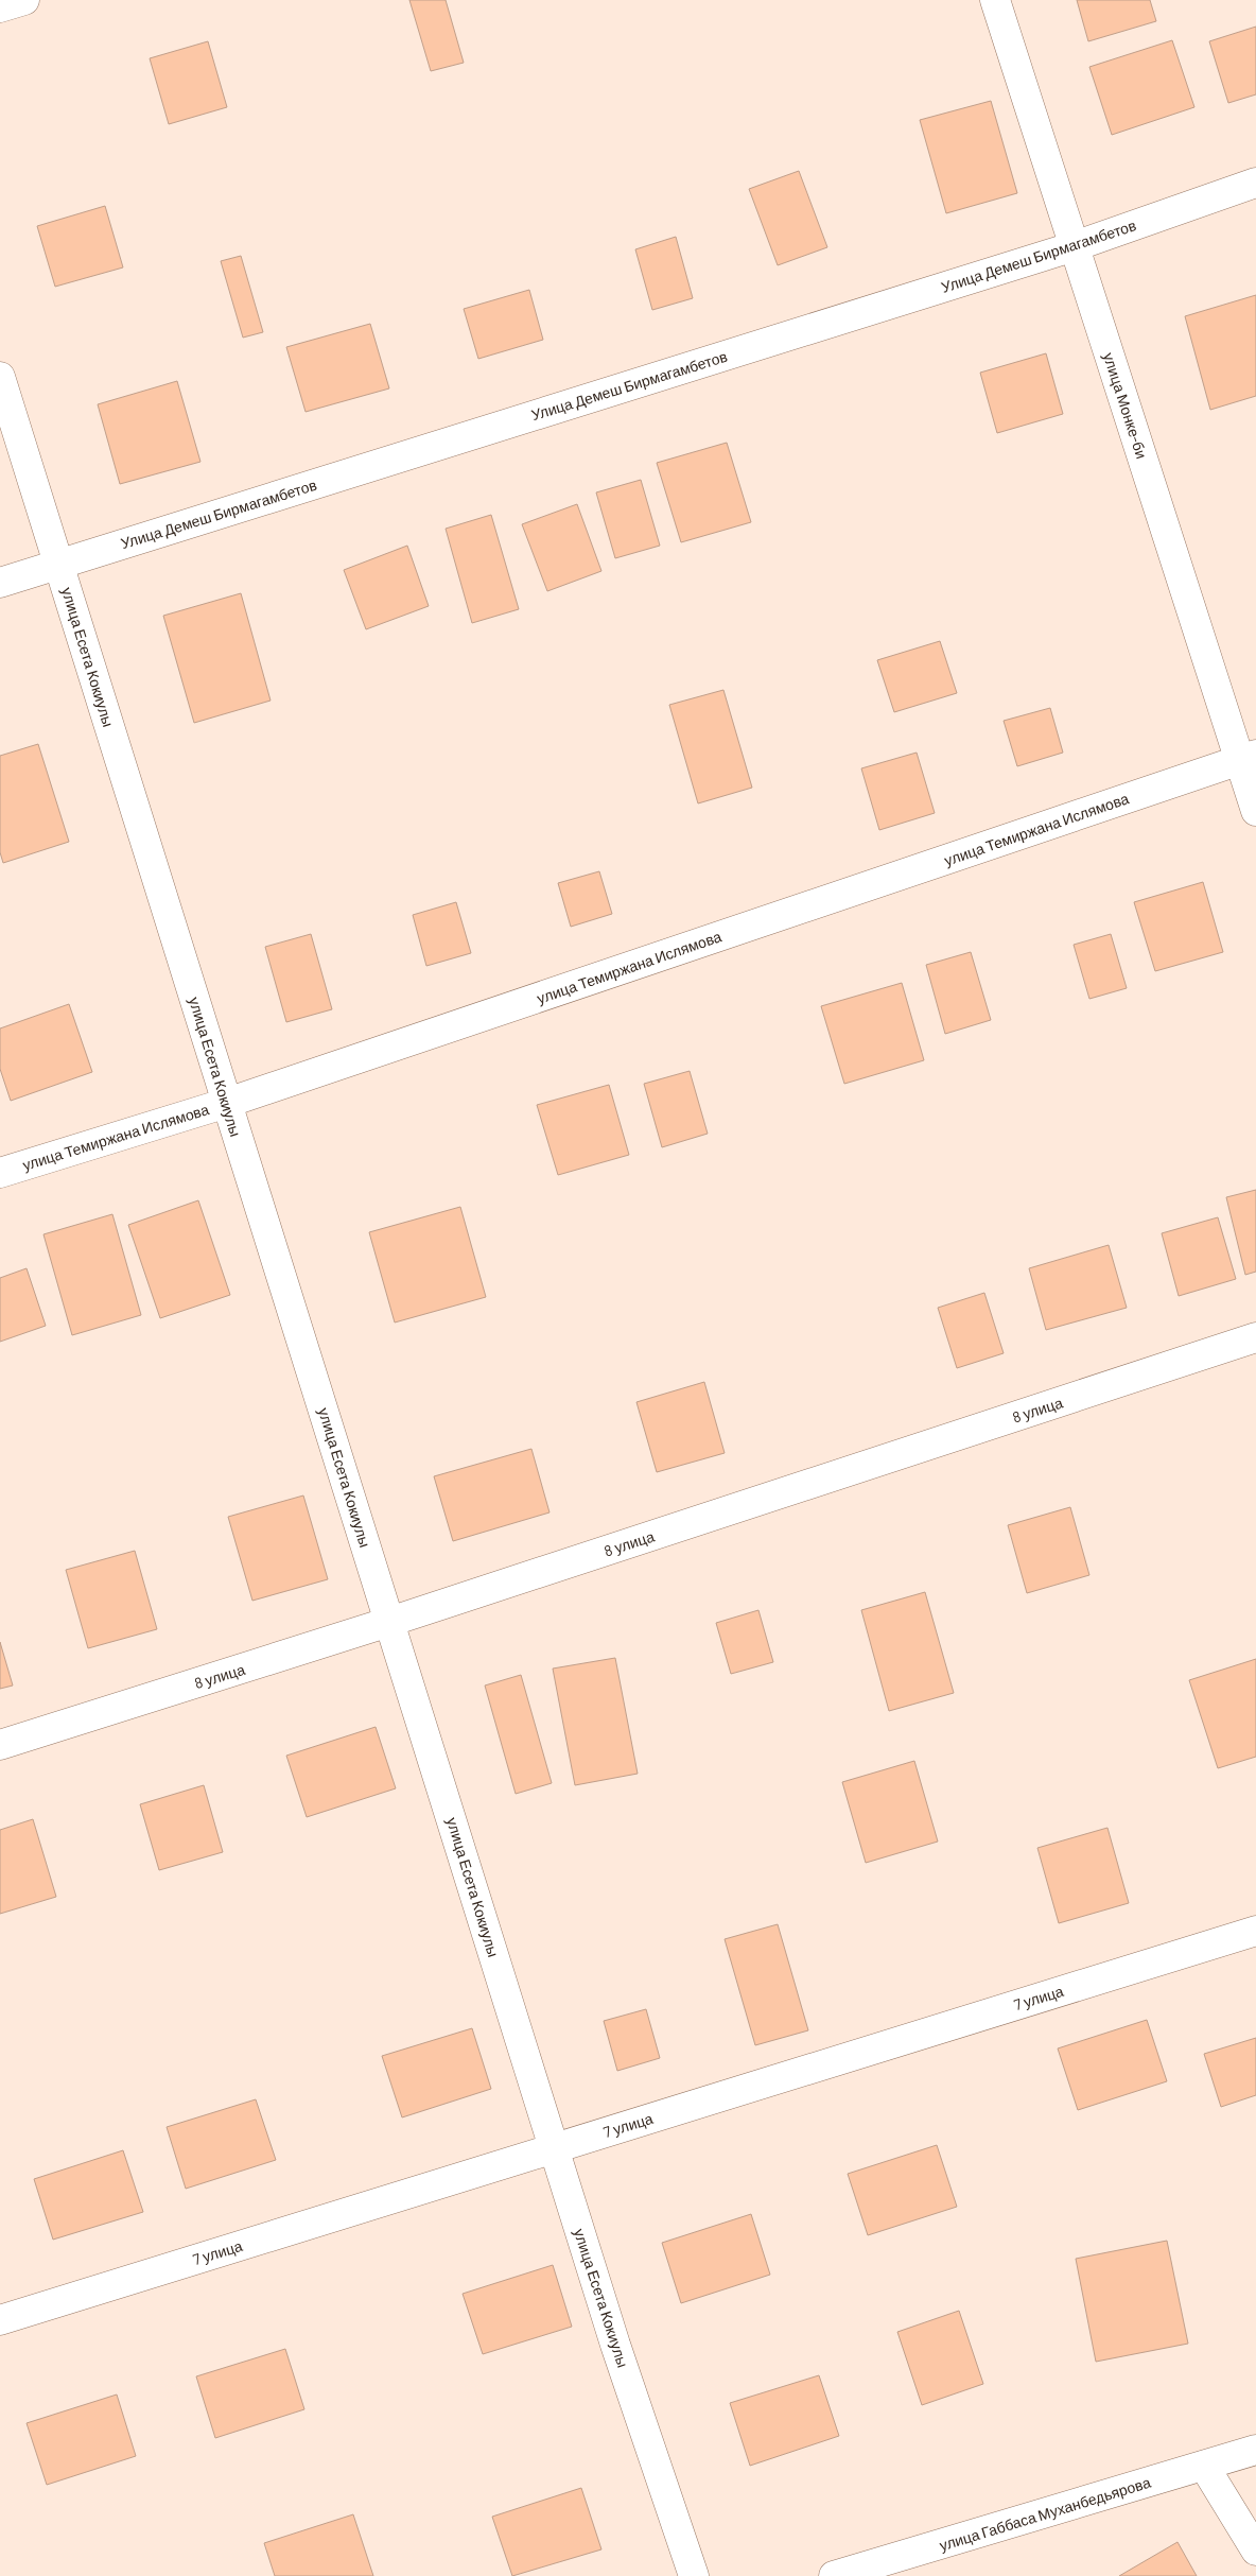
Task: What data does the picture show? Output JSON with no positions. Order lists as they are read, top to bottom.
{
  "streets": {
    "street": [
      "Улица Демеш Бирмагамбетов",
      "улица Монке-би",
      "улица Есета Кокиулы",
      "улица Темиржана Ислямова",
      "8 улица",
      "7 улица",
      "улица Габбаса Муханбедьярова"
    ]
  },
  "crossings": [
    ["Улица Демеш Бирмагамбетов", "улица Монке-би"],
    ["Улица Демеш Бирмагамбетов", "улица Есета Кокиулы"],
    ["улица Монке-би", "улица Темиржана Ислямова"],
    ["улица Есета Кокиулы", "улица Темиржана Ислямова"],
    ["улица Есета Кокиулы", "8 улица"],
    ["улица Есета Кокиулы", "7 улица"]
  ]
}
